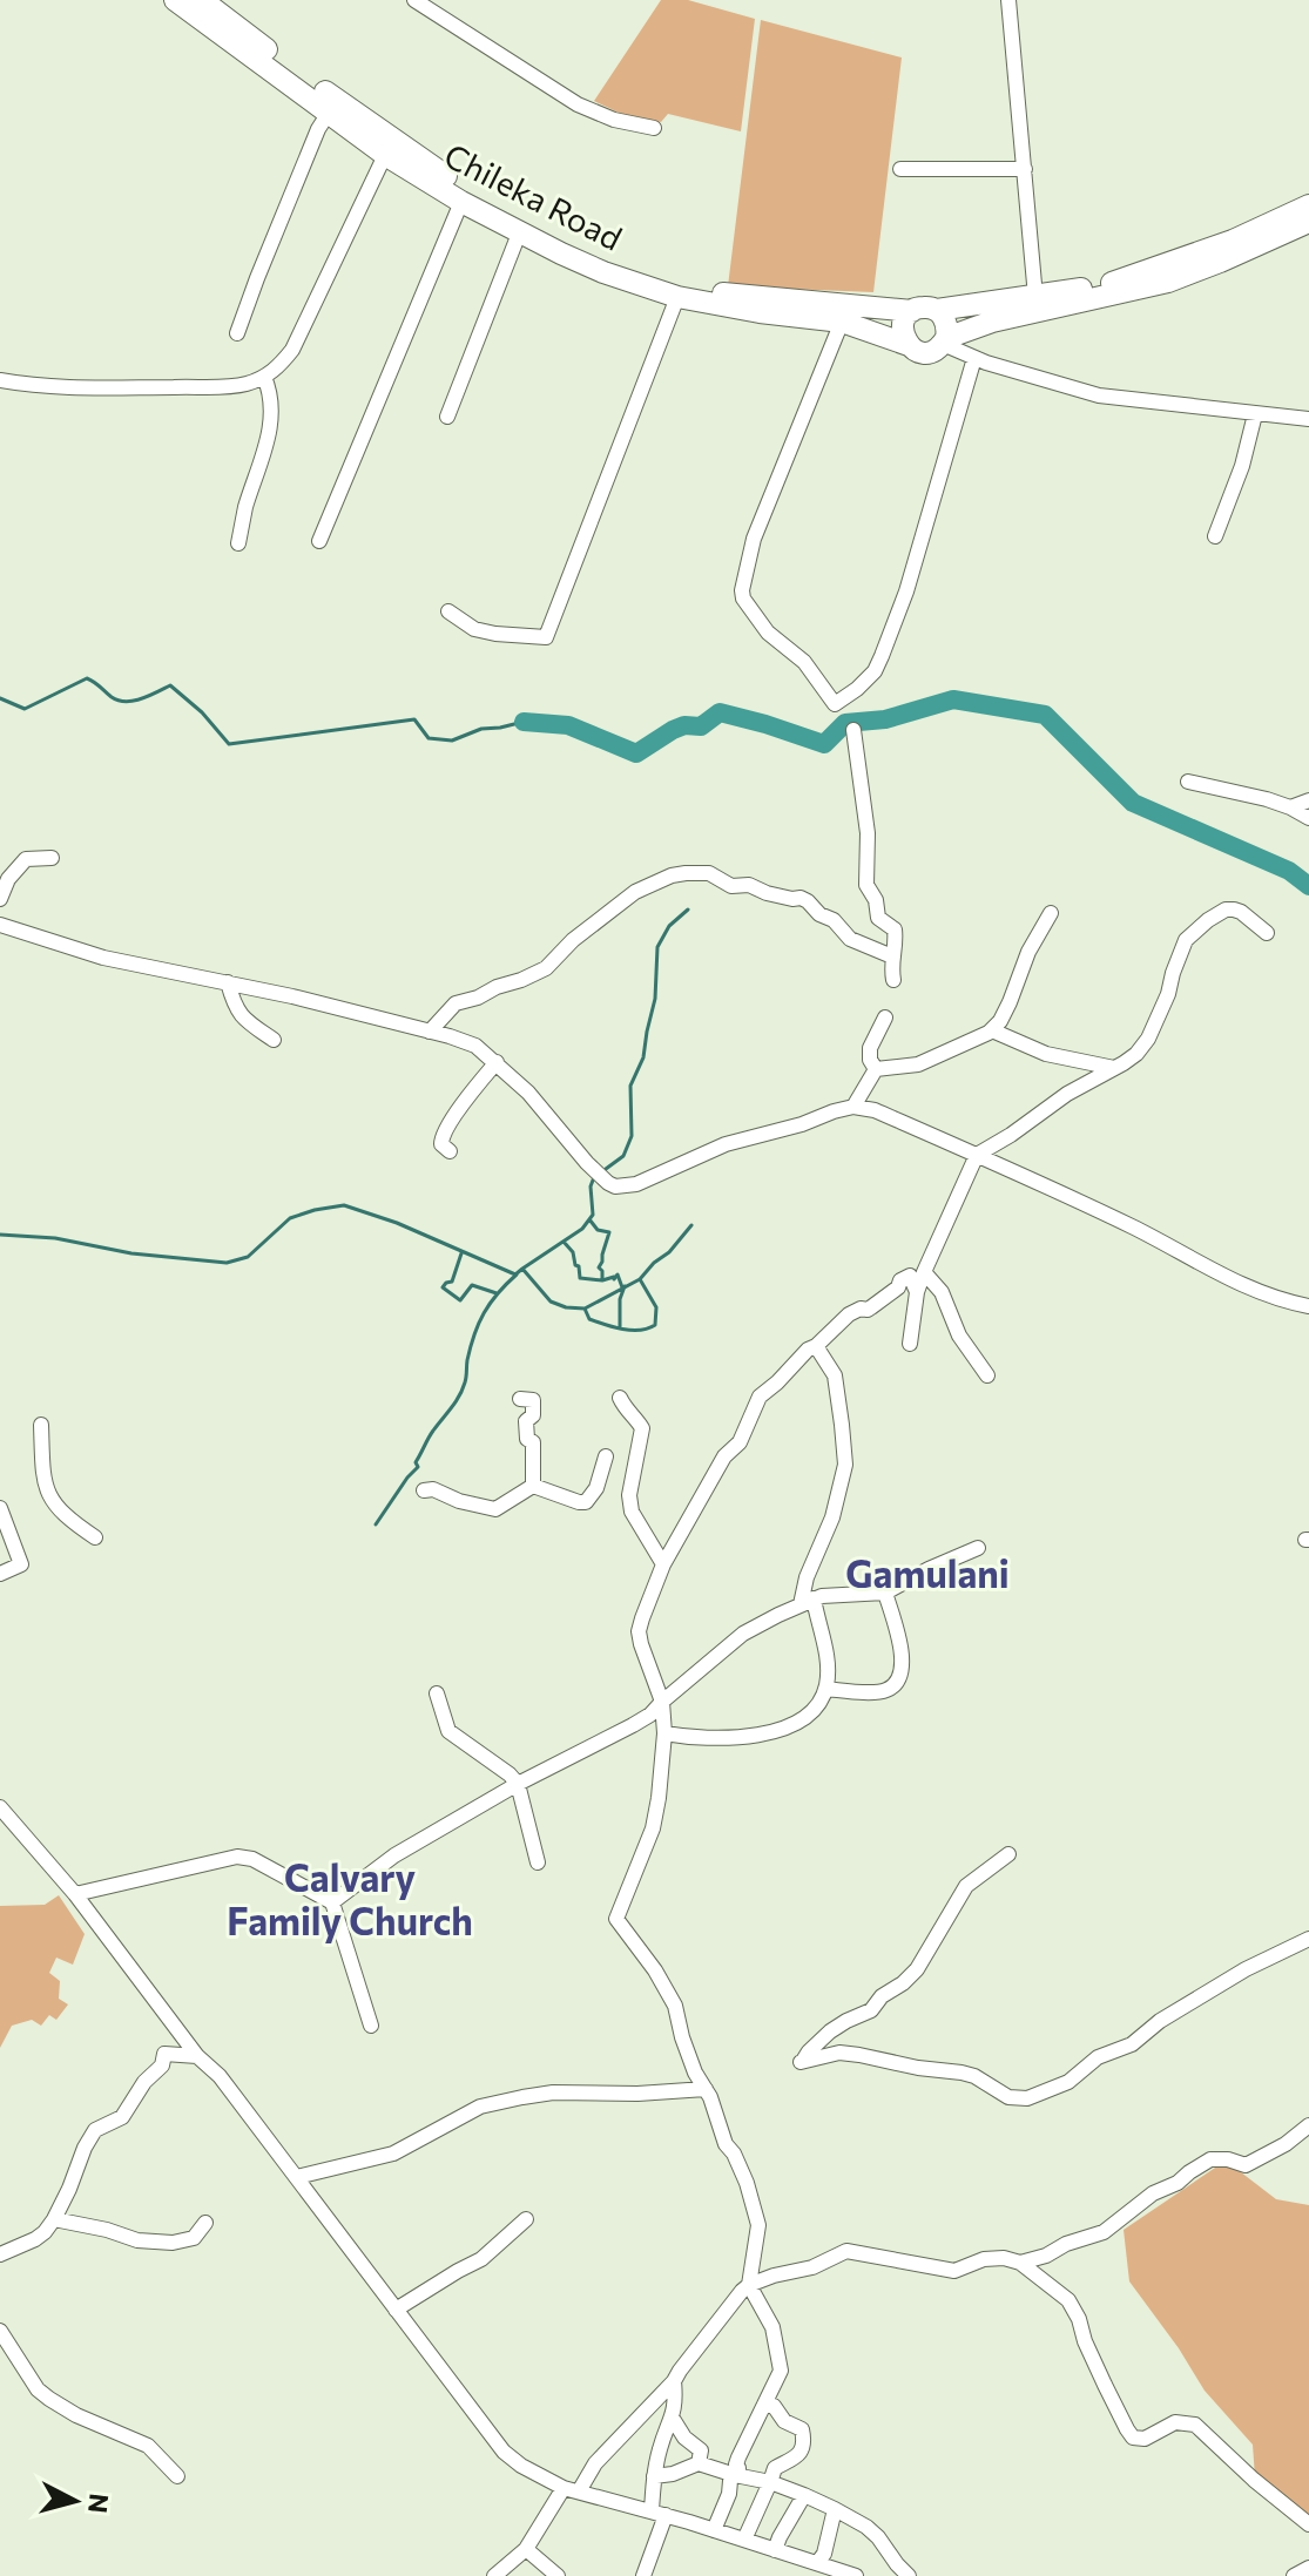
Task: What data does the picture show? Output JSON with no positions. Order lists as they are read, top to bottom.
{
  "streets": {
    "highway": ["Chileka Road"]
  },
  "districts": ["Gamulani", "Calvary Family Church"],
  "north": "right"
}
